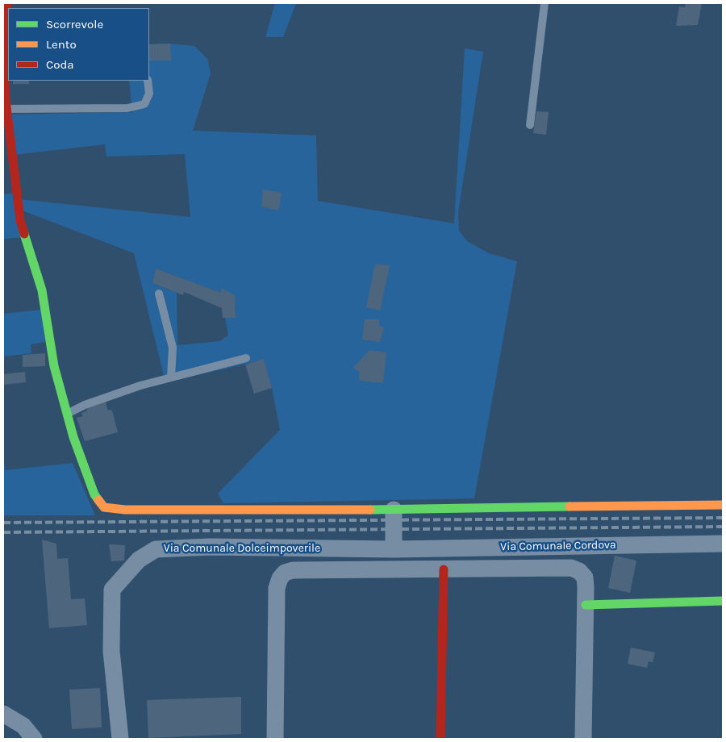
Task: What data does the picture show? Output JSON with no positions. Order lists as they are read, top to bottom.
{
  "streets": {
    "street": ["Via Comunale Cordova", "Via Comunale Dolceimpoverile"]
  },
  "crossings": [
    ["Via Comunale Cordova", "Via Comunale Dolceimpoverile"]
  ],
  "legend": ["Scorrevole", "Lento", "Coda"]
}
